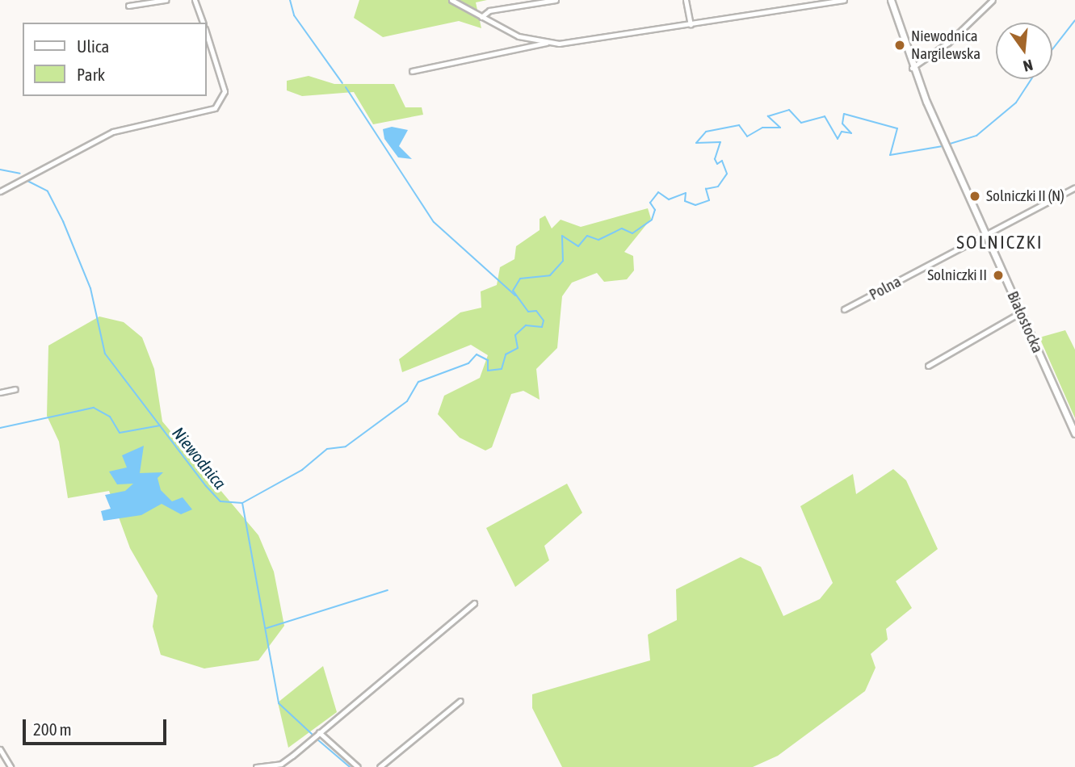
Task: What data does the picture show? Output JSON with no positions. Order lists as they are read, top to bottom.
{
  "streets": {
    "street": ["Polna", "Białostocka"]
  },
  "crossings": [
    ["Polna", "Białostocka"]
  ],
  "districts": ["SOLNICZKI"],
  "water": ["Niewodnica"],
  "places": ["Niewodnica Nargilewska", "Solniczki II (N)", "Solniczki II"],
  "legend": ["Ulica", "Park"],
  "scale_bar": "200 m",
  "north": "bottom"
}
